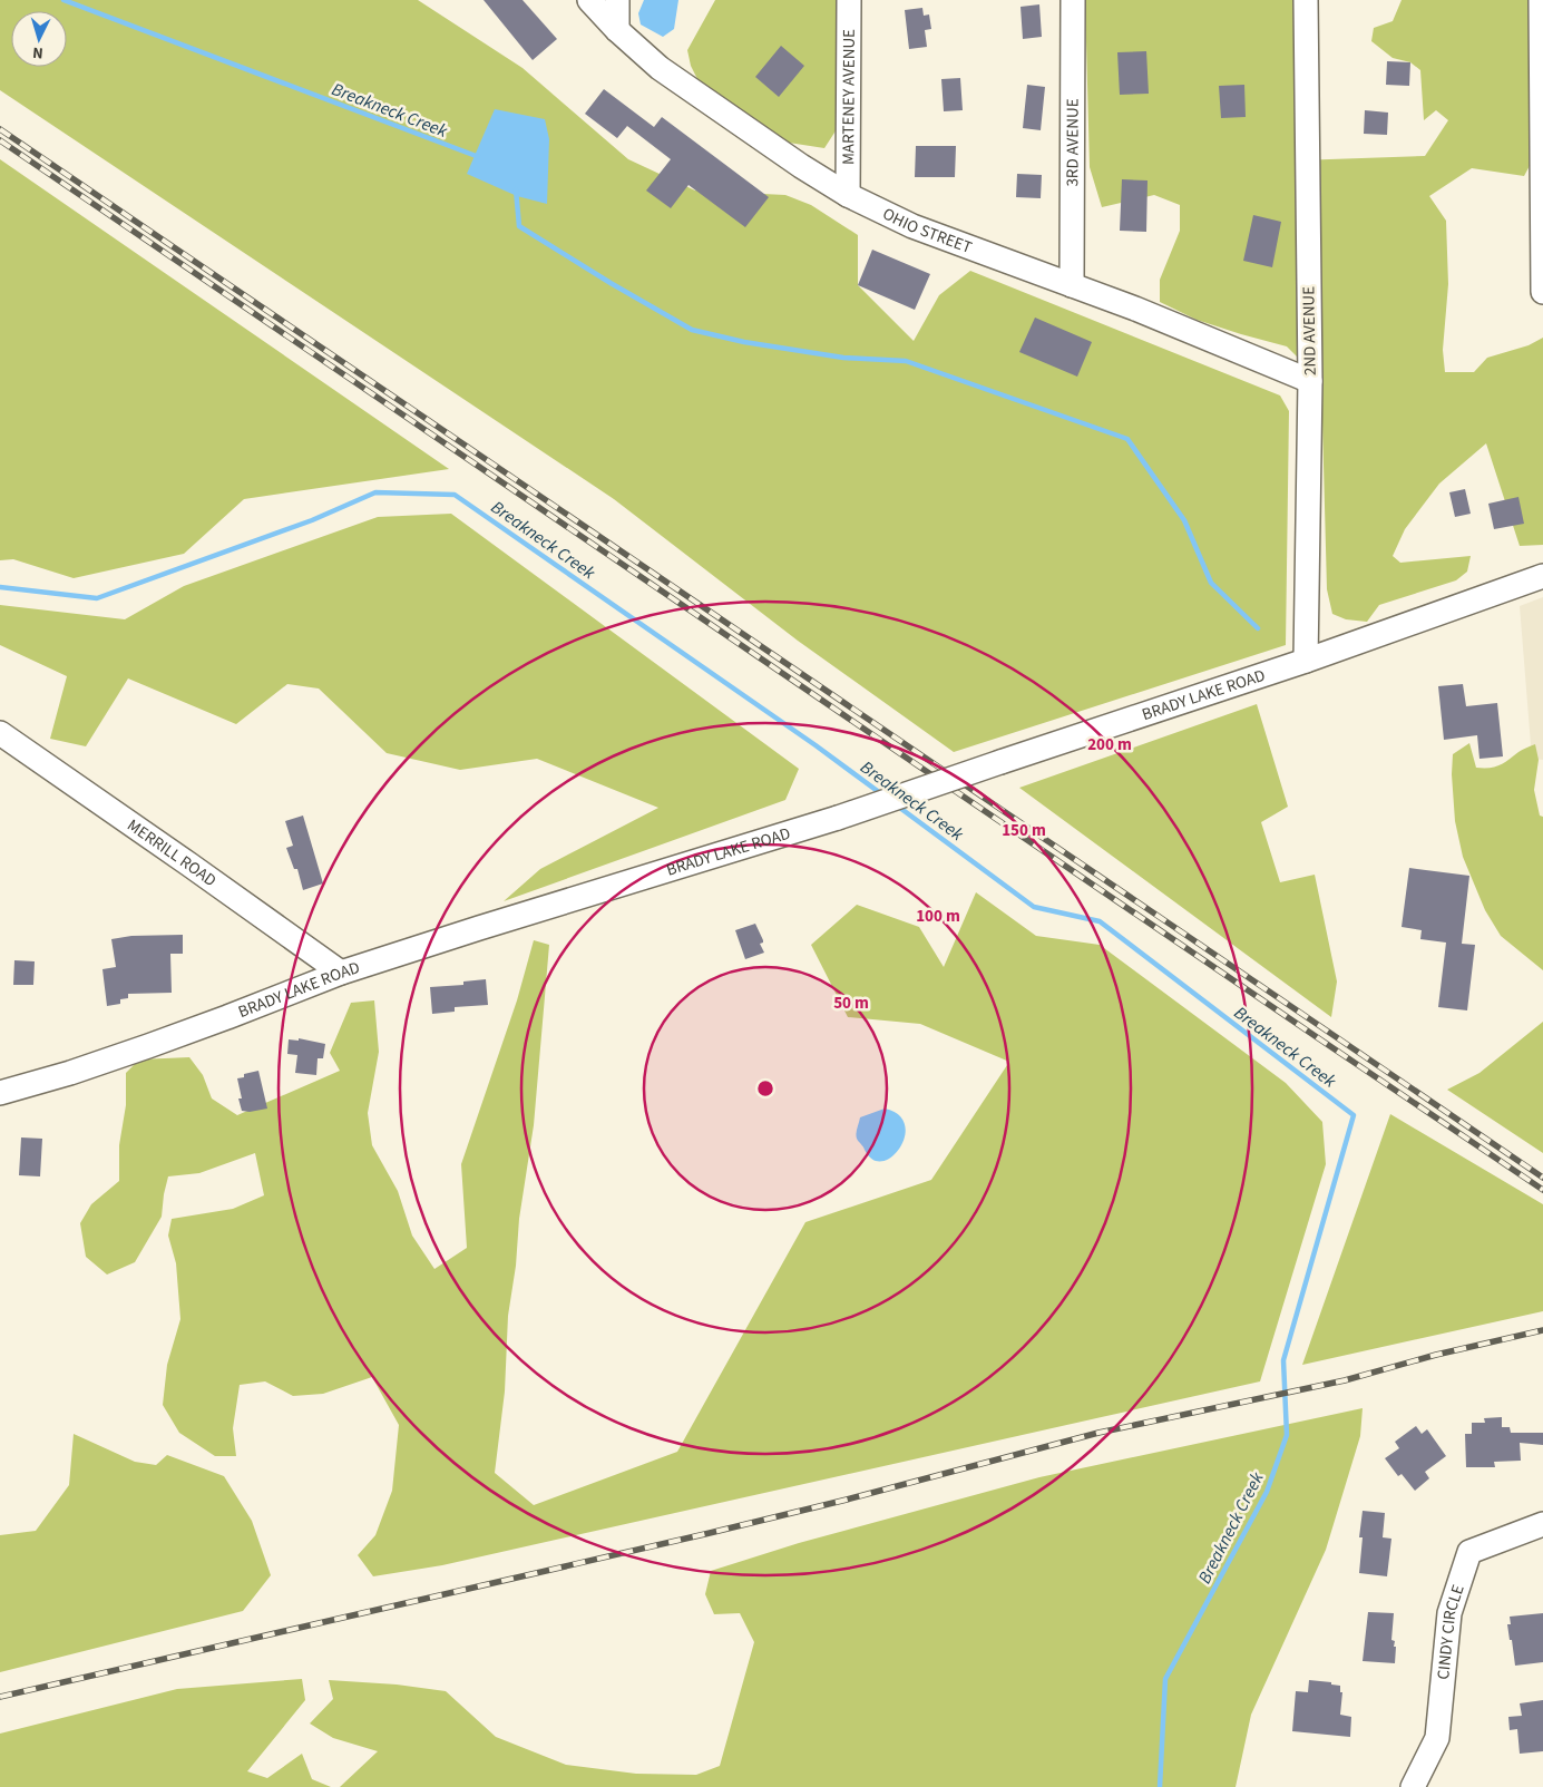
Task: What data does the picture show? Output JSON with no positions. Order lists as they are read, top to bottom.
{
  "streets": {
    "street": [
      "MARTENEY AVENUE",
      "3RD AVENUE",
      "OHIO STREET",
      "2ND AVENUE",
      "BRADY LAKE ROAD",
      "MERRILL ROAD",
      "CINDY CIRCLE"
    ]
  },
  "crossings": [
    ["MARTENEY AVENUE", "OHIO STREET"],
    ["3RD AVENUE", "OHIO STREET"],
    ["OHIO STREET", "2ND AVENUE"],
    ["2ND AVENUE", "BRADY LAKE ROAD"],
    ["BRADY LAKE ROAD", "MERRILL ROAD"]
  ],
  "water": ["Breakneck Creek"],
  "north": "bottom",
  "rings": [
    "200 m",
    "150 m",
    "100 m",
    "50 m"
  ]
}
